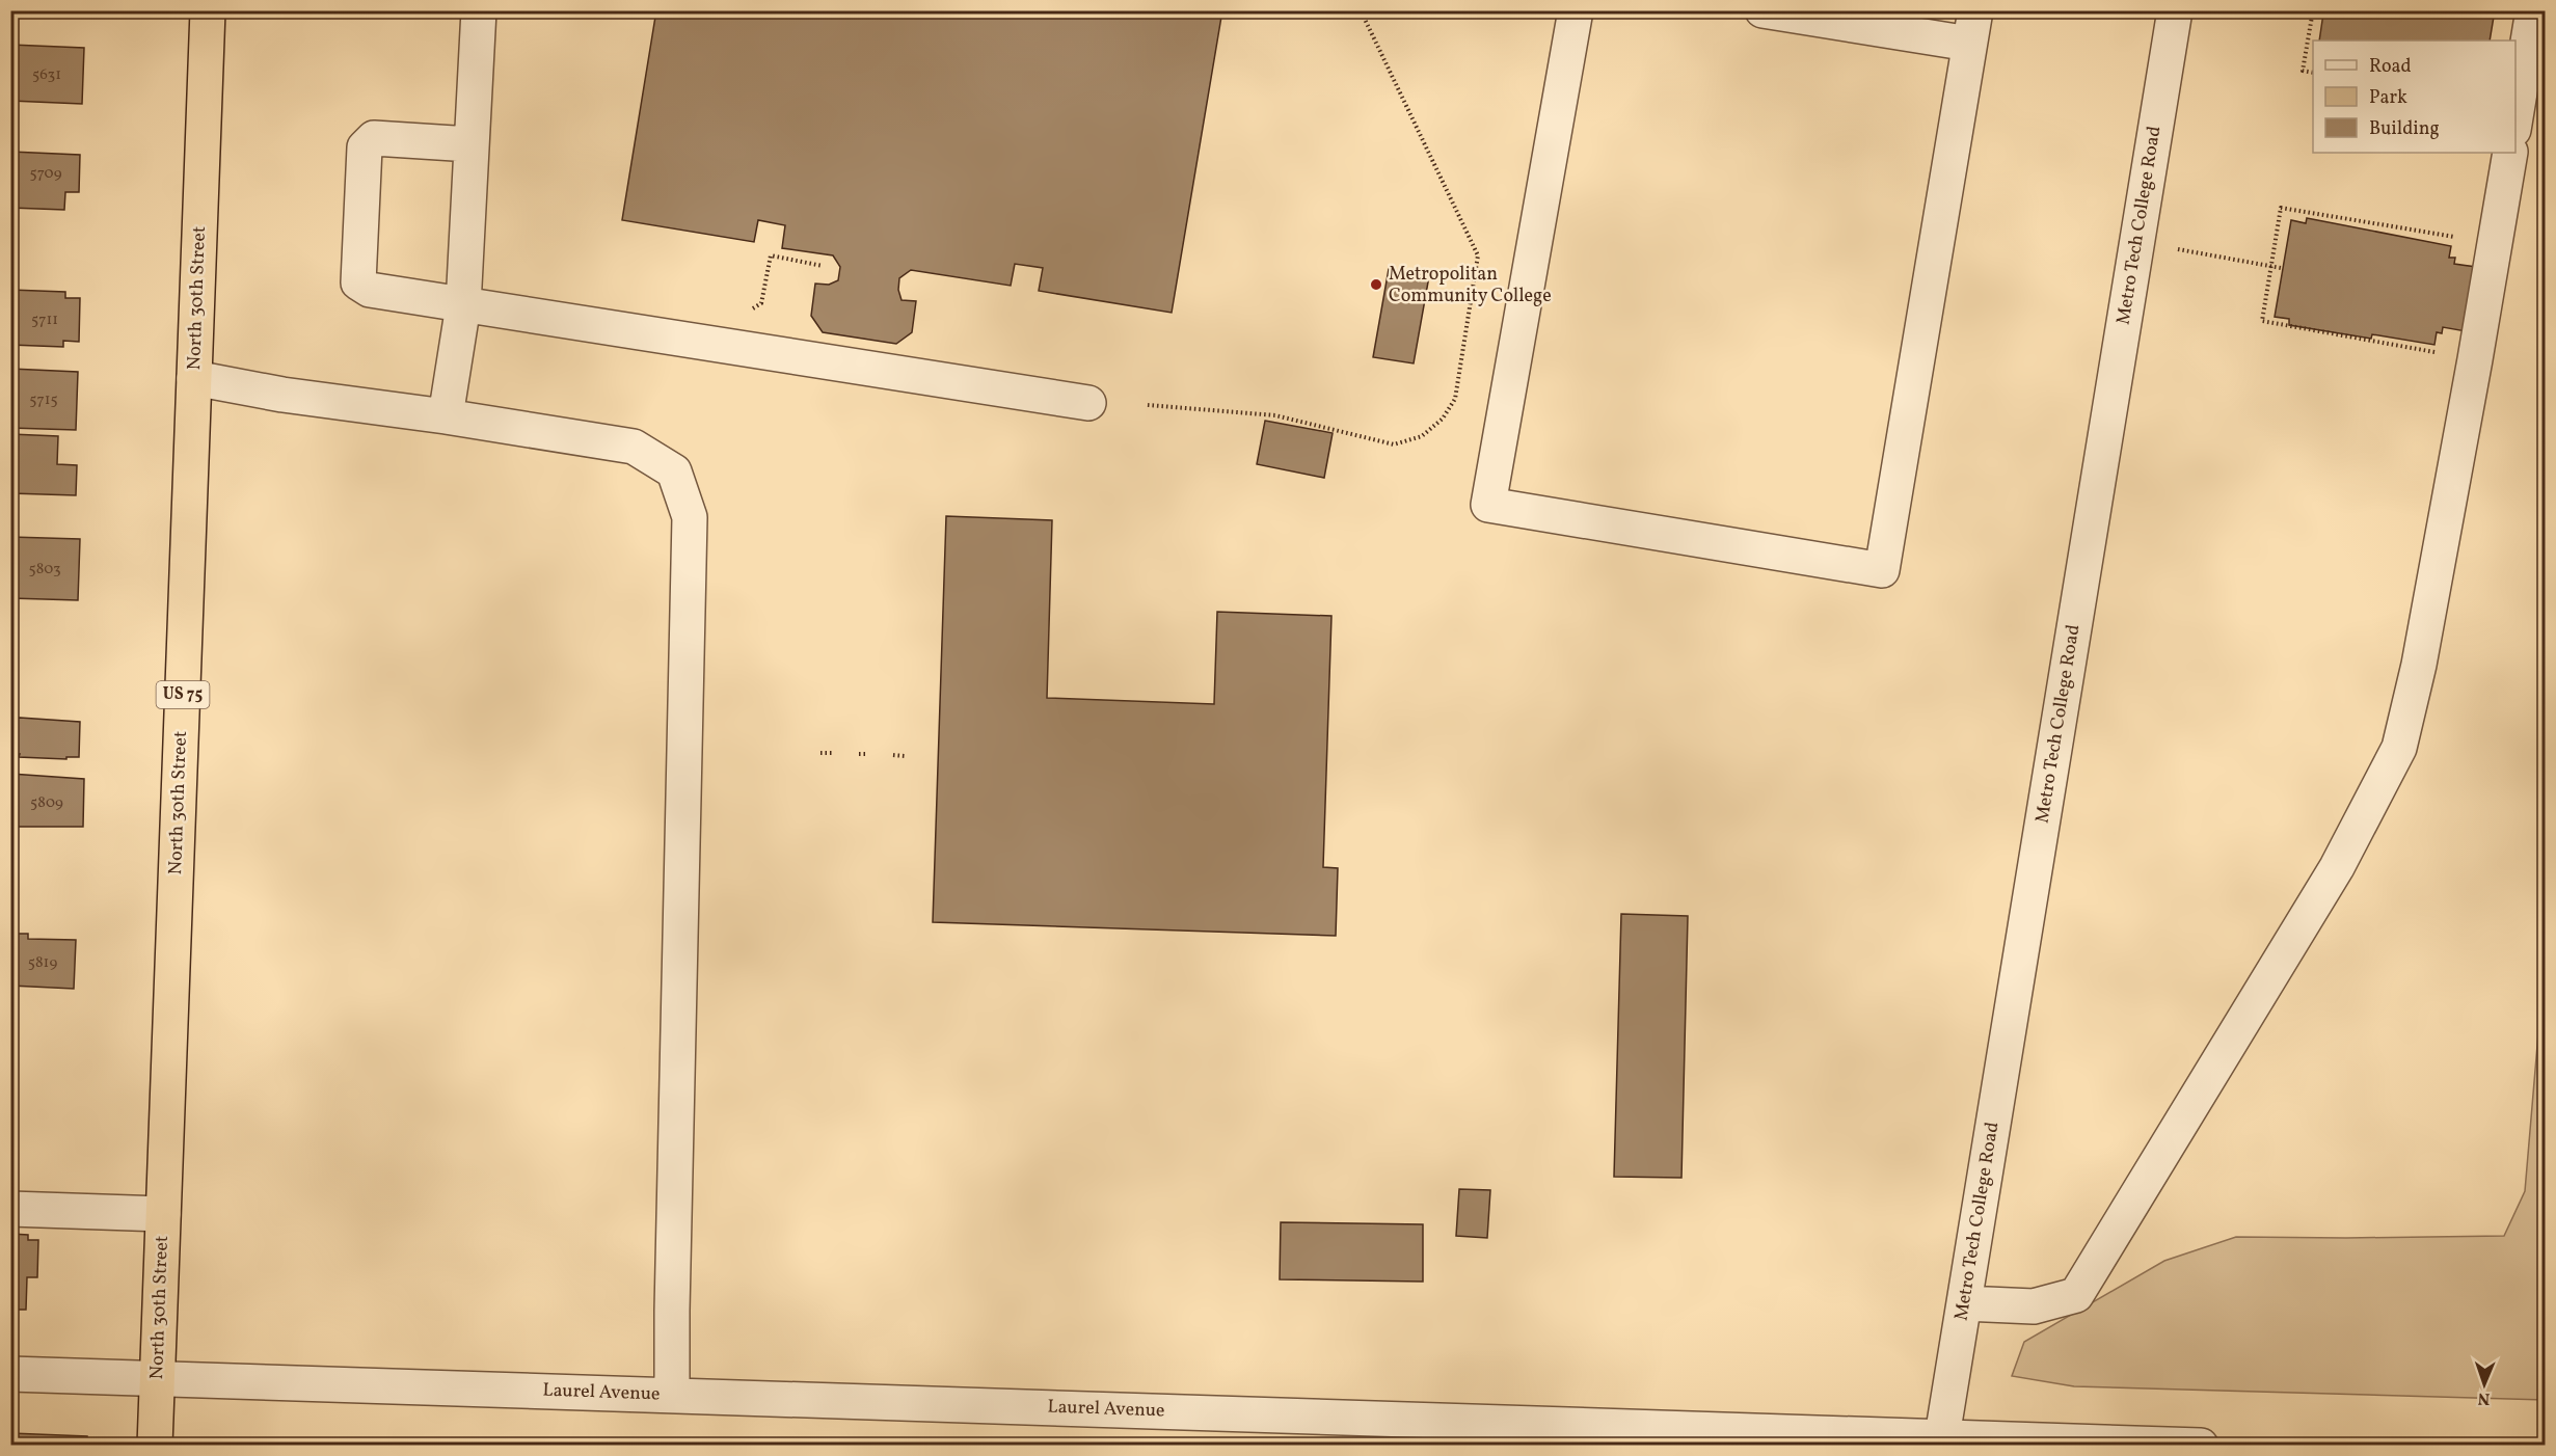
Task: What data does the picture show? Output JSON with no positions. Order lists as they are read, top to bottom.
{
  "streets": {
    "highway": ["North 30th Street", "US 75"],
    "street": ["Metro Tech College Road", "Laurel Avenue"]
  },
  "crossings": [
    ["Metro Tech College Road", "Laurel Avenue"],
    ["North 30th Street", "Laurel Avenue"]
  ],
  "places": ["Metropolitan Community College"],
  "house_numbers": [
    "5631",
    "5709",
    "5711",
    "5715",
    "5803",
    "5809",
    "5819"
  ],
  "legend": ["Road", "Park", "Building"],
  "north": "bottom"
}
